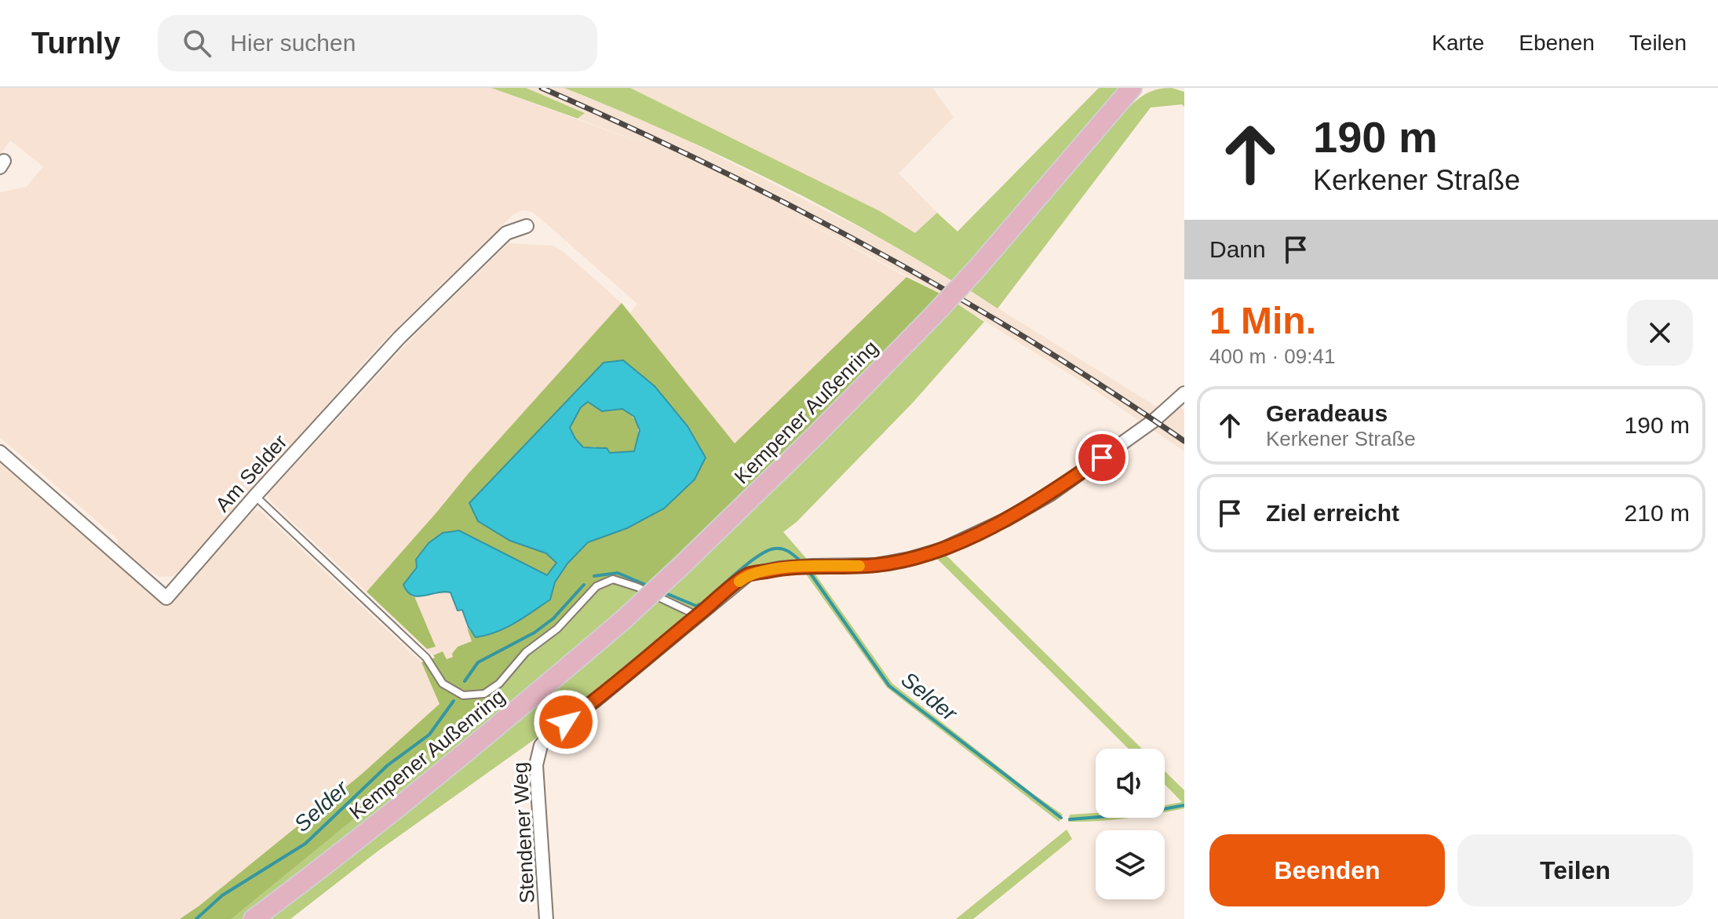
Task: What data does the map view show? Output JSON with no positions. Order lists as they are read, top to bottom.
{
  "streets": {
    "main road": ["Kempener Außenring"],
    "street": ["Am Selder", "Stendener Weg"]
  },
  "water": ["Selder"],
  "page": {
    "header": "Turnly",
    "search": "Hier suchen",
    "nav": ["Karte", "Ebenen", "Teilen"],
    "turn": ["190 m", "Kerkener Straße"],
    "then": "Dann",
    "heading": ["1 Min.", "400 m · 09:41"],
    "list": [
      {
        "name": "Geradeaus",
        "note": "Kerkener Straße",
        "value": "190 m"
      },
      {
        "name": "Ziel erreicht",
        "value": "210 m"
      }
    ],
    "buttons": ["Beenden", "Teilen"]
  }
}
